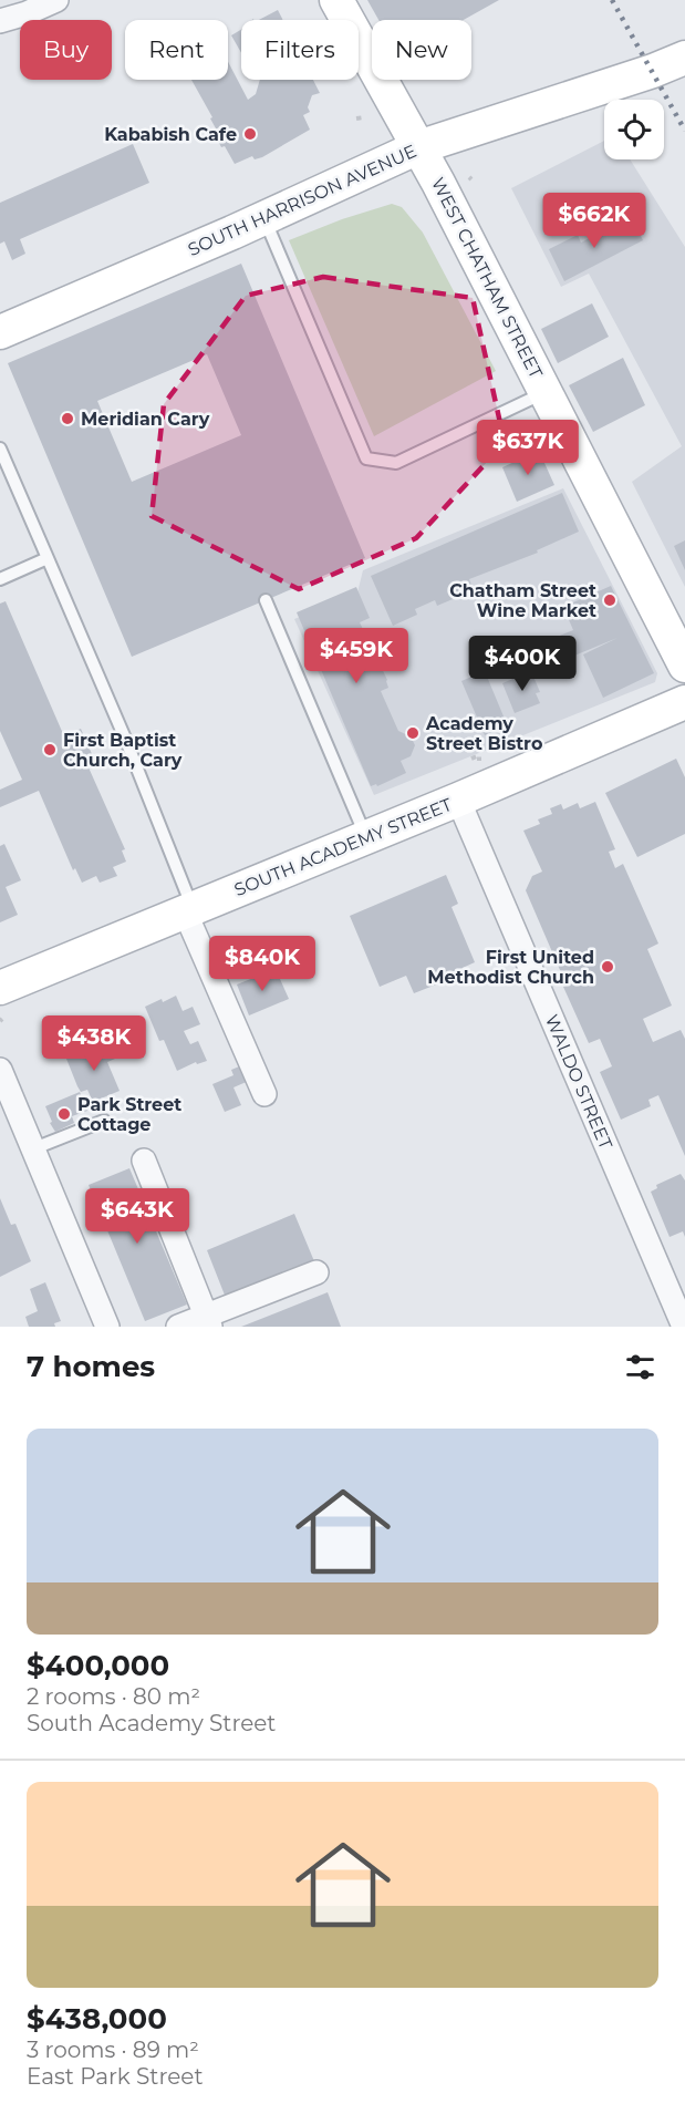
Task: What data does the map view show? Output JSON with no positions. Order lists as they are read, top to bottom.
{
  "streets": {
    "main road": ["SOUTH HARRISON AVENUE", "WEST CHATHAM STREET", "SOUTH ACADEMY STREET"],
    "street": ["WALDO STREET"]
  },
  "crossings": [
    ["SOUTH HARRISON AVENUE", "WEST CHATHAM STREET"],
    ["SOUTH ACADEMY STREET", "WALDO STREET"]
  ],
  "places": [
    "Kababish Cafe",
    "Meridian Cary",
    "Chatham Street Wine Market",
    "Academy Street Bistro",
    "First Baptist Church, Cary",
    "First United Methodist Church",
    "Park Street Cottage"
  ],
  "page": {
    "chip": [
      "Buy",
      "Rent",
      "Filters",
      "New"
    ],
    "price": [
      "$662K",
      "$637K",
      "$459K",
      "$400K",
      "$840K",
      "$438K",
      "$643K"
    ],
    "heading": "7 homes",
    "list": [
      {
        "name": "$400,000",
        "note": "2 rooms · 80 m² · South Academy Street"
      },
      {
        "name": "$438,000",
        "note": "3 rooms · 89 m² · East Park Street"
      }
    ]
  }
}
